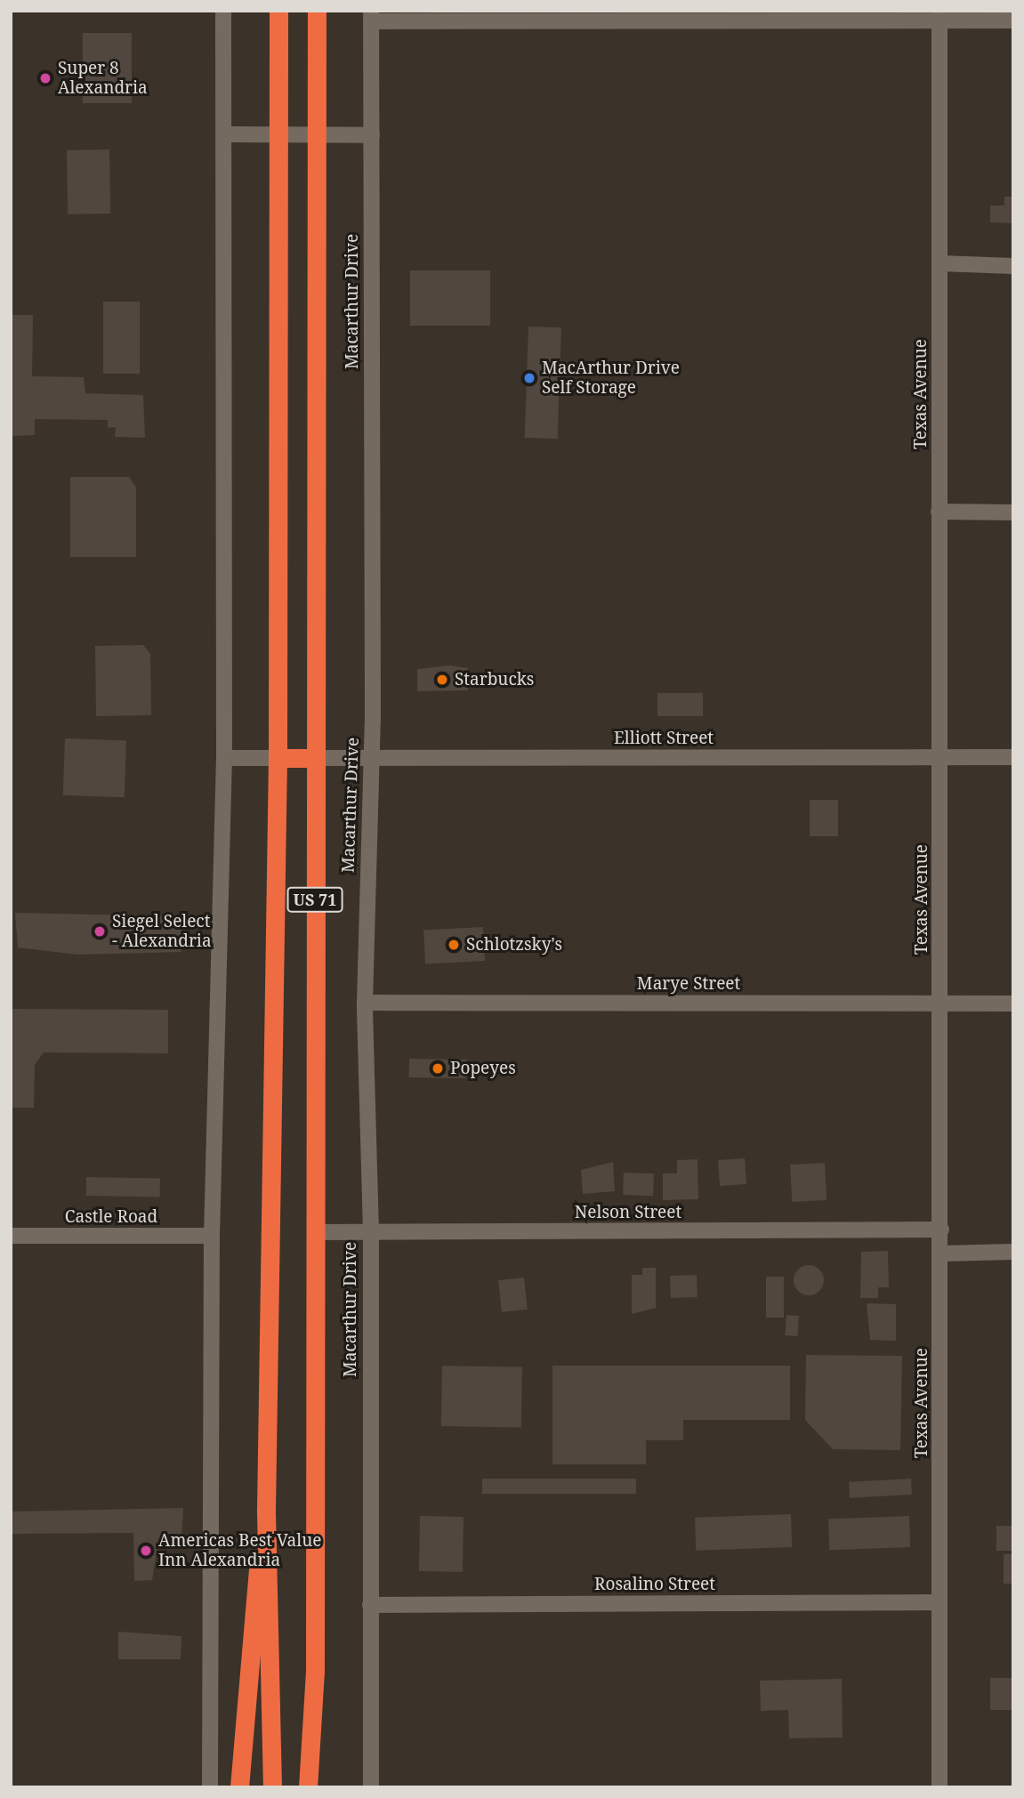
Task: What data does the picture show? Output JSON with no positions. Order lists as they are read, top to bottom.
{
  "streets": {
    "highway": ["Macarthur Drive", "US 71"],
    "street": [
      "Texas Avenue",
      "Elliott Street",
      "Marye Street",
      "Nelson Street",
      "Castle Road",
      "Rosalino Street"
    ]
  },
  "crossings": [
    ["Macarthur Drive", "Elliott Street"],
    ["Macarthur Drive", "Marye Street"],
    ["Macarthur Drive", "Nelson Street"],
    ["Macarthur Drive", "Rosalino Street"],
    ["Texas Avenue", "Elliott Street"],
    ["Texas Avenue", "Marye Street"],
    ["Texas Avenue", "Nelson Street"],
    ["Texas Avenue", "Rosalino Street"]
  ],
  "places": [
    "Super 8 Alexandria",
    "MacArthur Drive Self Storage",
    "Starbucks",
    "Siegel Select - Alexandria",
    "Schlotzsky's",
    "Popeyes",
    "Americas Best Value Inn Alexandria"
  ]
}
